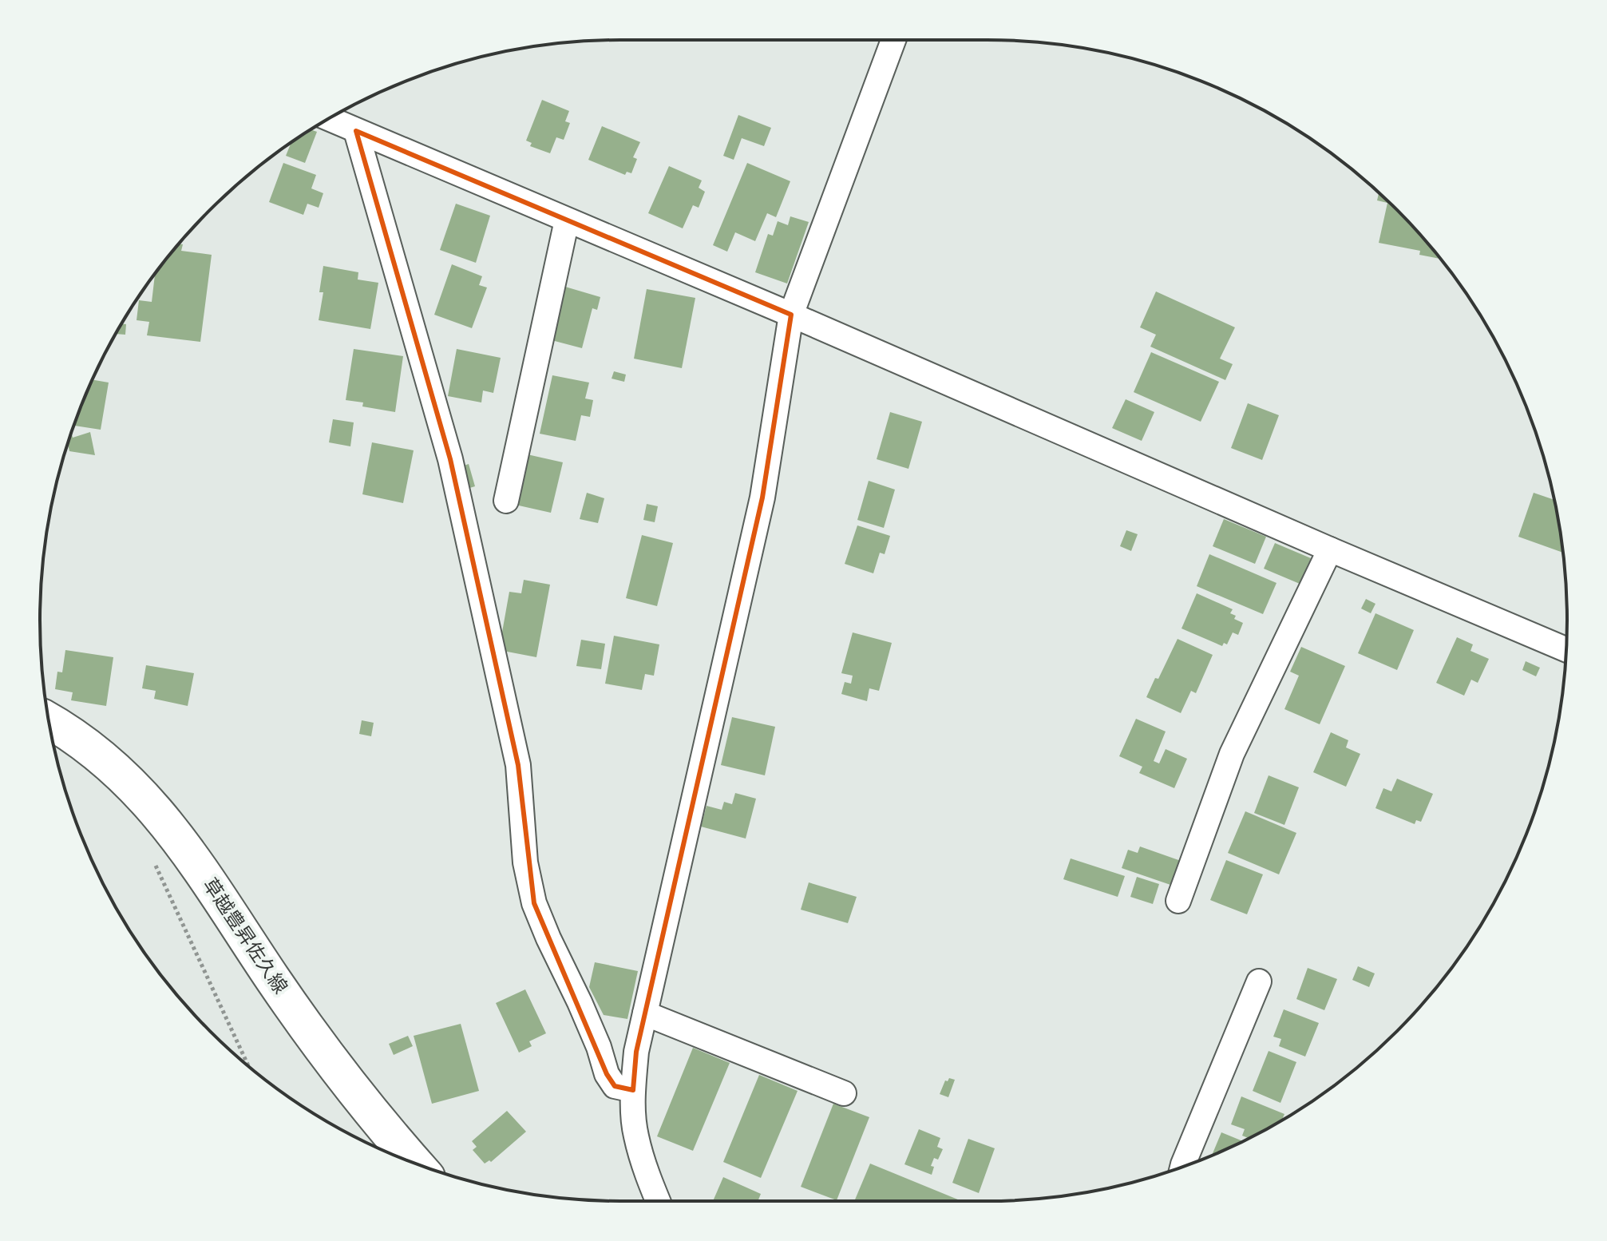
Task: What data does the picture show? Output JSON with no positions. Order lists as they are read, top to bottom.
{
  "streets": {
    "main road": ["草越豊昇佐久線"]
  }
}
